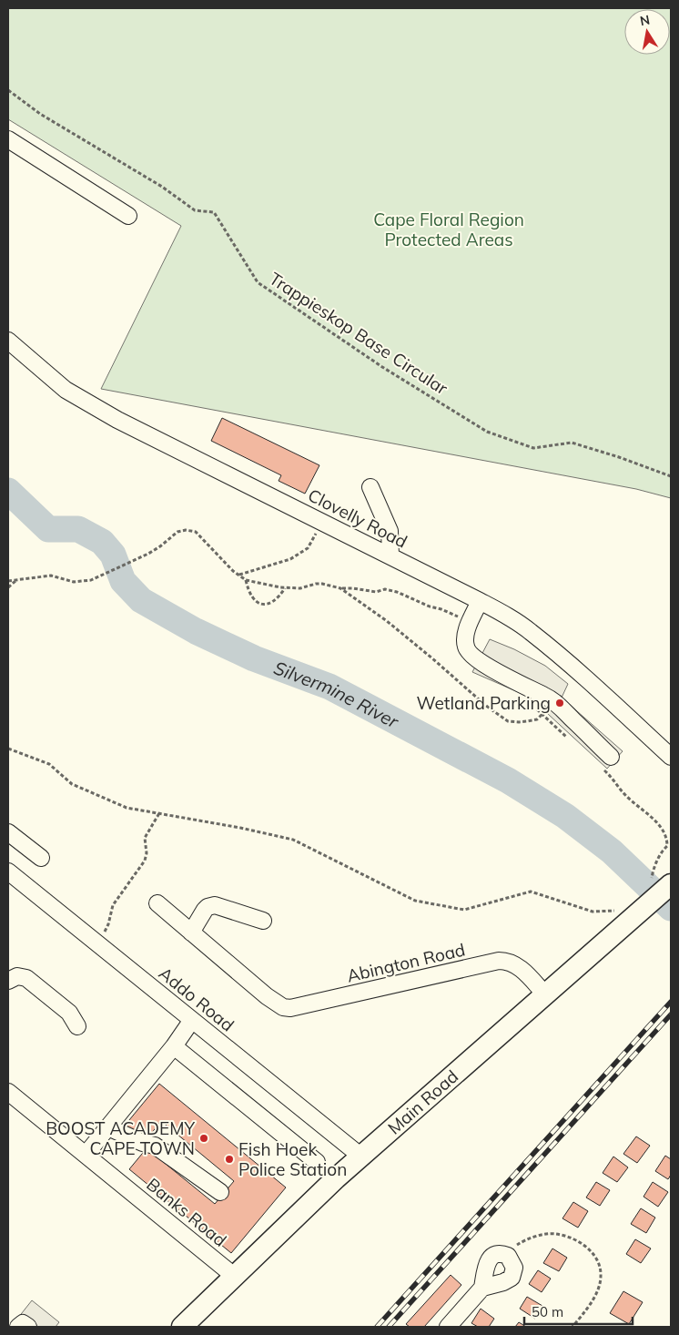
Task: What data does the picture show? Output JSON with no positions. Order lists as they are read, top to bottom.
{
  "streets": {
    "main road": ["Main Road"],
    "street": [
      "Clovelly Road",
      "Abington Road",
      "Addo Road",
      "Banks Road"
    ],
    "path": ["Trappieskop Base Circular"]
  },
  "crossings": [
    ["Abington Road", "Main Road"],
    ["Addo Road", "Main Road"],
    ["Main Road", "Banks Road"]
  ],
  "water": ["Silvermine River"],
  "parks": ["Cape Floral Region Protected Areas"],
  "places": ["Wetland Parking", "BOOST ACADEMY CAPE TOWN", "Fish Hoek Police Station"],
  "scale_bar": "50 m",
  "north": "top"
}
